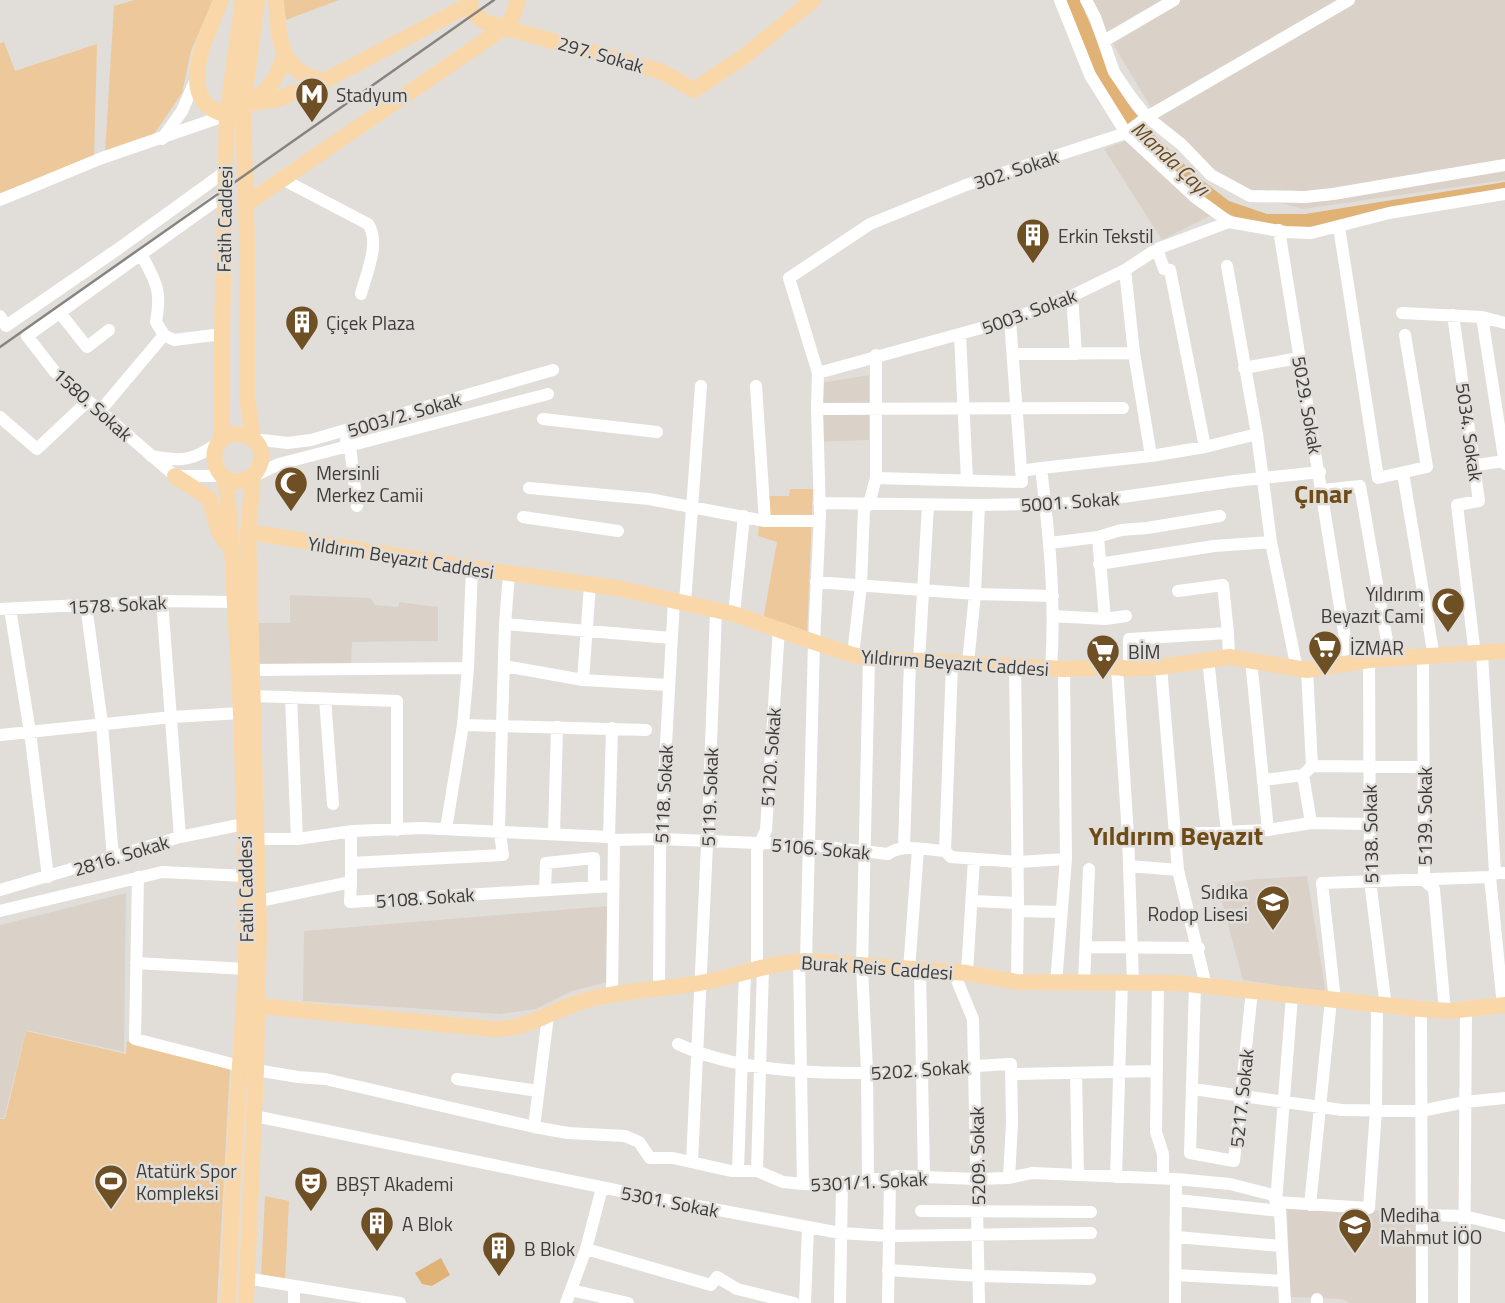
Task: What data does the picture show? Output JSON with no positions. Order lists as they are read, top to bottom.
{
  "streets": {
    "main road": [
      "297. Sokak",
      "Fatih Caddesi",
      "Yıldırım Beyazıt Caddesi",
      "Burak Reis Caddesi"
    ],
    "street": [
      "302. Sokak",
      "5003. Sokak",
      "1580. Sokak",
      "5029. Sokak",
      "5003/2. Sokak",
      "5034. Sokak",
      "5001. Sokak",
      "1578. Sokak",
      "5120. Sokak",
      "5118. Sokak",
      "5119. Sokak",
      "5139. Sokak",
      "5138. Sokak",
      "5106. Sokak",
      "2816. Sokak",
      "5108. Sokak",
      "5202. Sokak",
      "5217. Sokak",
      "5209. Sokak",
      "5301/1. Sokak",
      "5301. Sokak"
    ]
  },
  "crossings": [
    ["302. Sokak", "5003. Sokak"],
    ["Fatih Caddesi", "1580. Sokak"],
    ["Fatih Caddesi", "5003/2. Sokak"],
    ["Fatih Caddesi", "Yıldırım Beyazıt Caddesi"],
    ["Fatih Caddesi", "1578. Sokak"],
    ["Fatih Caddesi", "5106. Sokak"],
    ["Fatih Caddesi", "2816. Sokak"],
    ["5029. Sokak", "5001. Sokak"],
    ["5029. Sokak", "Yıldırım Beyazıt Caddesi"],
    ["5034. Sokak", "Yıldırım Beyazıt Caddesi"],
    ["Yıldırım Beyazıt Caddesi", "5120. Sokak"],
    ["Yıldırım Beyazıt Caddesi", "5118. Sokak"],
    ["Yıldırım Beyazıt Caddesi", "5119. Sokak"],
    ["Yıldırım Beyazıt Caddesi", "5139. Sokak"],
    ["Yıldırım Beyazıt Caddesi", "5138. Sokak"],
    ["Yıldırım Beyazıt Caddesi", "5217. Sokak"],
    ["5120. Sokak", "5106. Sokak"],
    ["5120. Sokak", "Burak Reis Caddesi"],
    ["5118. Sokak", "5106. Sokak"],
    ["5118. Sokak", "Burak Reis Caddesi"],
    ["5119. Sokak", "5106. Sokak"],
    ["5119. Sokak", "Burak Reis Caddesi"],
    ["5119. Sokak", "5202. Sokak"],
    ["5119. Sokak", "5301/1. Sokak"],
    ["5139. Sokak", "Burak Reis Caddesi"],
    ["5138. Sokak", "Burak Reis Caddesi"],
    ["5138. Sokak", "5301/1. Sokak"],
    ["Burak Reis Caddesi", "5217. Sokak"],
    ["Burak Reis Caddesi", "5209. Sokak"],
    ["5202. Sokak", "5209. Sokak"],
    ["5209. Sokak", "5301/1. Sokak"],
    ["5209. Sokak", "5301. Sokak"]
  ],
  "districts": ["Çınar", "Yıldırım Beyazıt"],
  "water": ["Manda Çayı"],
  "places": {
    "metro station": ["Stadyum"],
    "building": [
      "Erkin Tekstil",
      "Çiçek Plaza",
      "A Blok",
      "B Blok"
    ],
    "mosque": ["Mersinli Merkez Camii", "Yıldırım Beyazıt Cami"],
    "supermarket": ["İZMAR", "BİM"],
    "school or university": ["Sıdıka Rodop Lisesi", "Mediha Mahmut İÖO"],
    "sports": ["Atatürk Spor Kompleksi"],
    "theatre": ["BBŞT Akademi"]
  }
}
